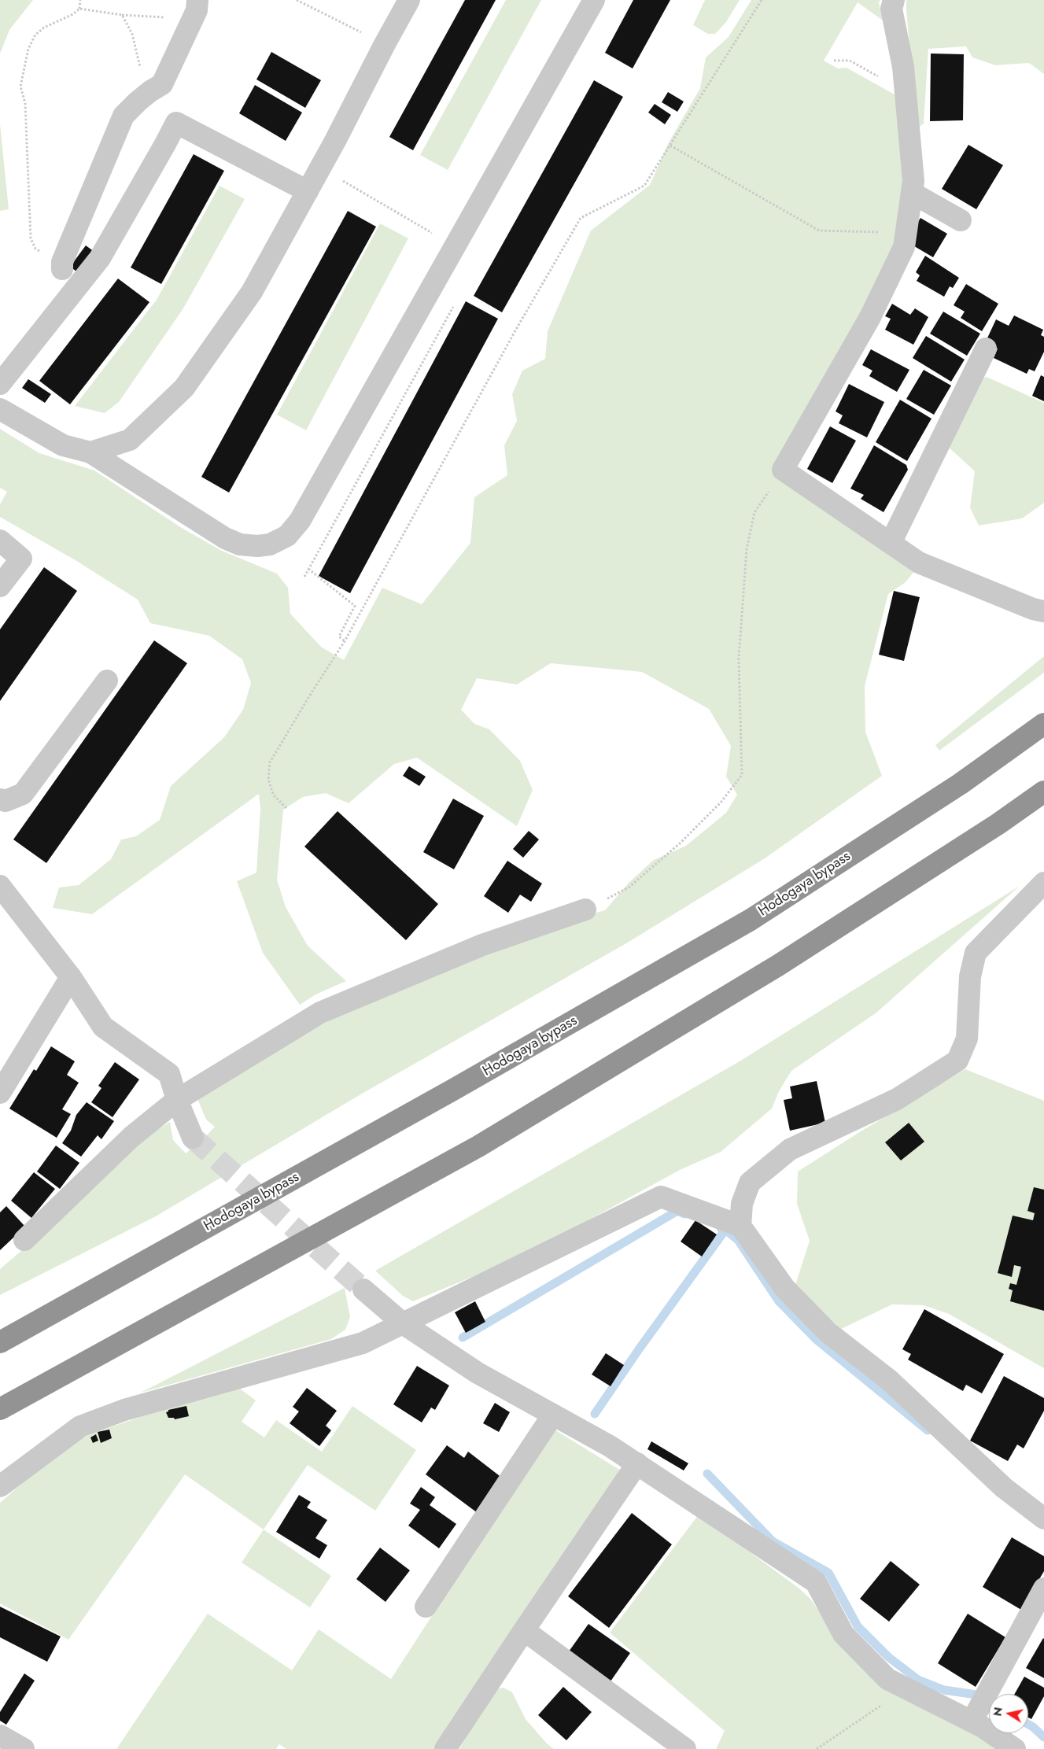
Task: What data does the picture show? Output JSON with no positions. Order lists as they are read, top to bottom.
{
  "streets": {
    "highway": ["Hodogaya bypass"]
  },
  "north": "left"
}
